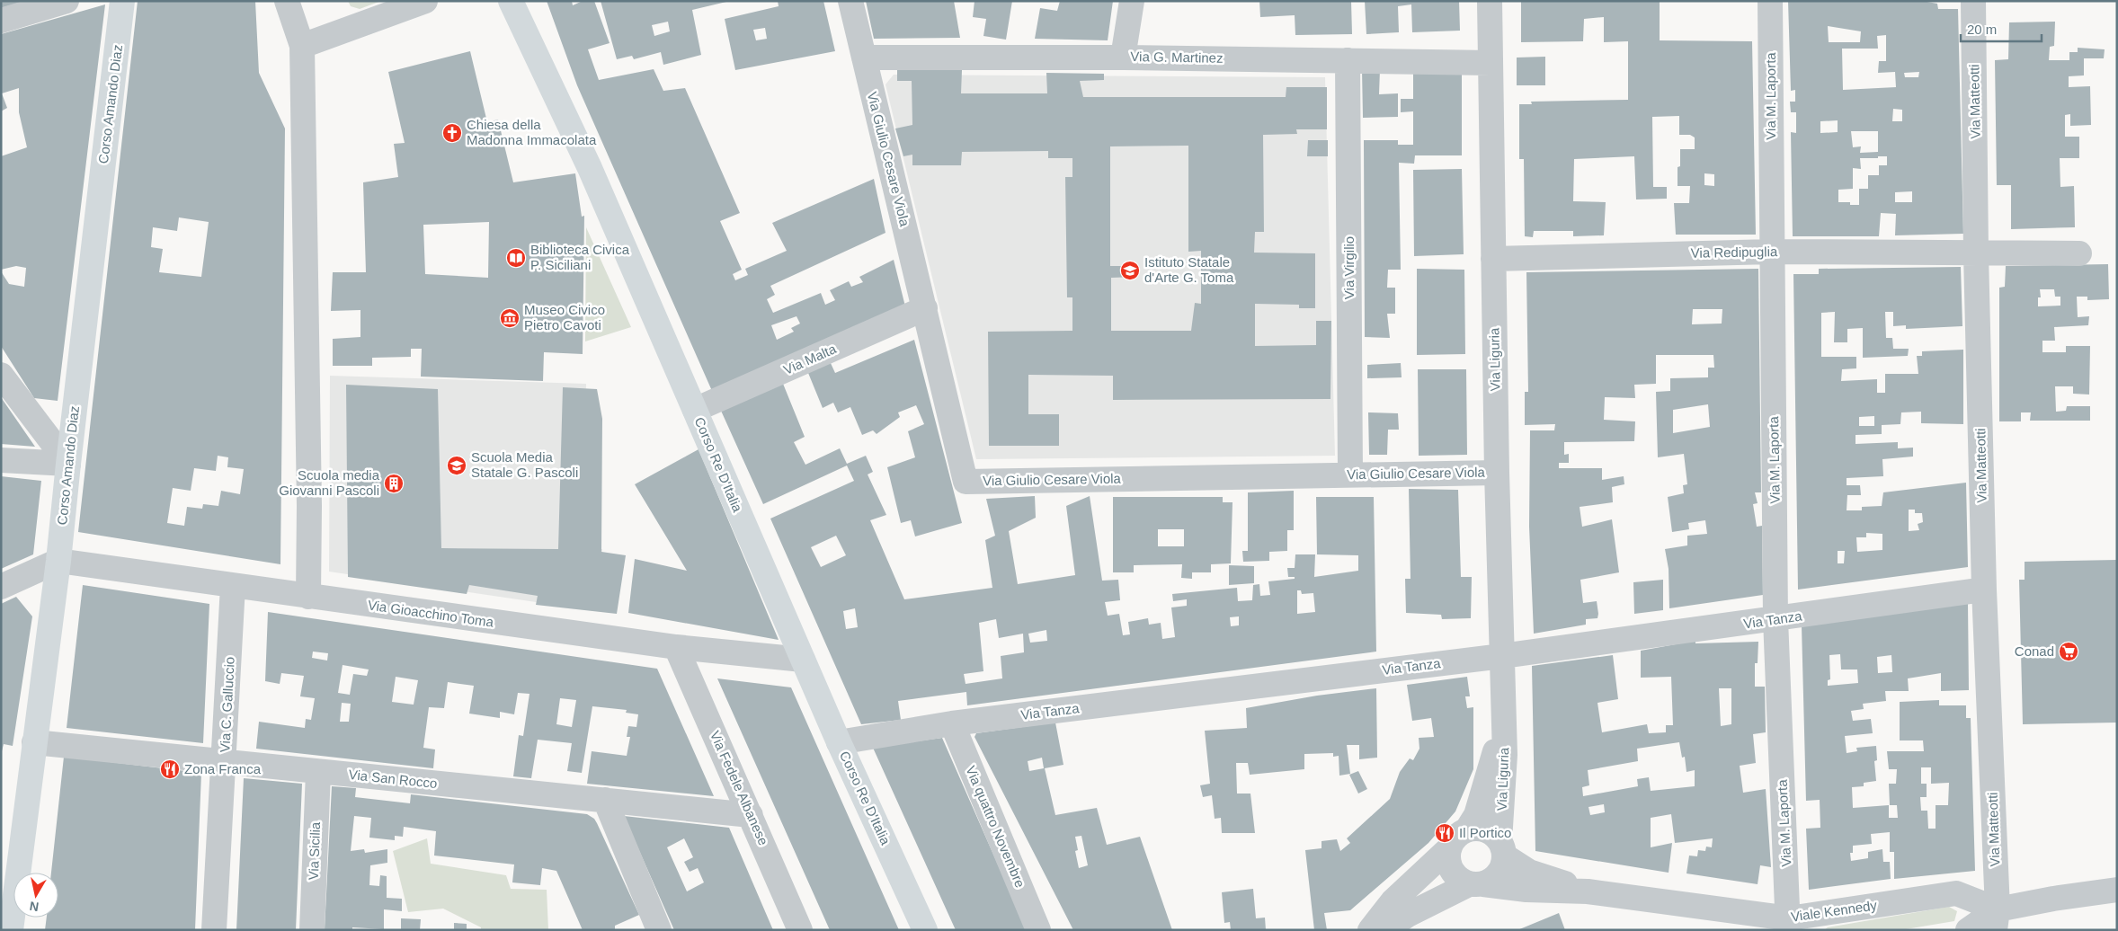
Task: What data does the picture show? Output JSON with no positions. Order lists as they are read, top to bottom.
{
  "streets": {
    "main road": ["Corso Amando Diaz", "Corso Re D'Italia"],
    "street": [
      "Via G. Martinez",
      "Via M. Laporta",
      "Via Matteotti",
      "Via Giulio Cesare Viola",
      "Via Redipuglia",
      "Via Virgilio",
      "Via Malta",
      "Via Liguria",
      "Via Gioacchino Toma",
      "Via Tanza",
      "Via C. Galluccio",
      "Via San Rocco",
      "Via Fedele Albanese",
      "Via quattro Novembre",
      "Via Sicilia",
      "Viale Kennedy"
    ]
  },
  "crossings": [
    ["Via G. Martinez", "Via Giulio Cesare Viola"],
    ["Via G. Martinez", "Via Virgilio"],
    ["Via G. Martinez", "Via Liguria"],
    ["Via M. Laporta", "Via Redipuglia"],
    ["Via M. Laporta", "Via Tanza"],
    ["Via M. Laporta", "Viale Kennedy"],
    ["Via Matteotti", "Via Redipuglia"],
    ["Via Matteotti", "Via Tanza"],
    ["Via Matteotti", "Viale Kennedy"],
    ["Corso Amando Diaz", "Via Gioacchino Toma"],
    ["Corso Amando Diaz", "Via San Rocco"],
    ["Via Giulio Cesare Viola", "Via Virgilio"],
    ["Via Giulio Cesare Viola", "Via Malta"],
    ["Via Giulio Cesare Viola", "Via Liguria"],
    ["Via Redipuglia", "Via Liguria"],
    ["Via Malta", "Corso Re D'Italia"],
    ["Via Liguria", "Via Tanza"],
    ["Via Liguria", "Viale Kennedy"],
    ["Corso Re D'Italia", "Via Gioacchino Toma"],
    ["Corso Re D'Italia", "Via Tanza"],
    ["Via Gioacchino Toma", "Via C. Galluccio"],
    ["Via Gioacchino Toma", "Via Fedele Albanese"],
    ["Via Tanza", "Via quattro Novembre"],
    ["Via C. Galluccio", "Via San Rocco"],
    ["Via San Rocco", "Via Fedele Albanese"],
    ["Via San Rocco", "Via Sicilia"]
  ],
  "places": {
    "church": ["Chiesa della Madonna Immacolata"],
    "library": ["Biblioteca Civica P. Siciliani"],
    "school or university": ["Istituto Statale d'Arte G. Toma", "Scuola Media Statale G. Pascoli"],
    "museum": ["Museo Civico Pietro Cavoti"],
    "building": ["Scuola media Giovanni Pascoli"],
    "supermarket": ["Conad"],
    "restaurant": ["Zona Franca", "Il Portico"]
  },
  "scale_bar": "20 m",
  "north": "bottom"
}
